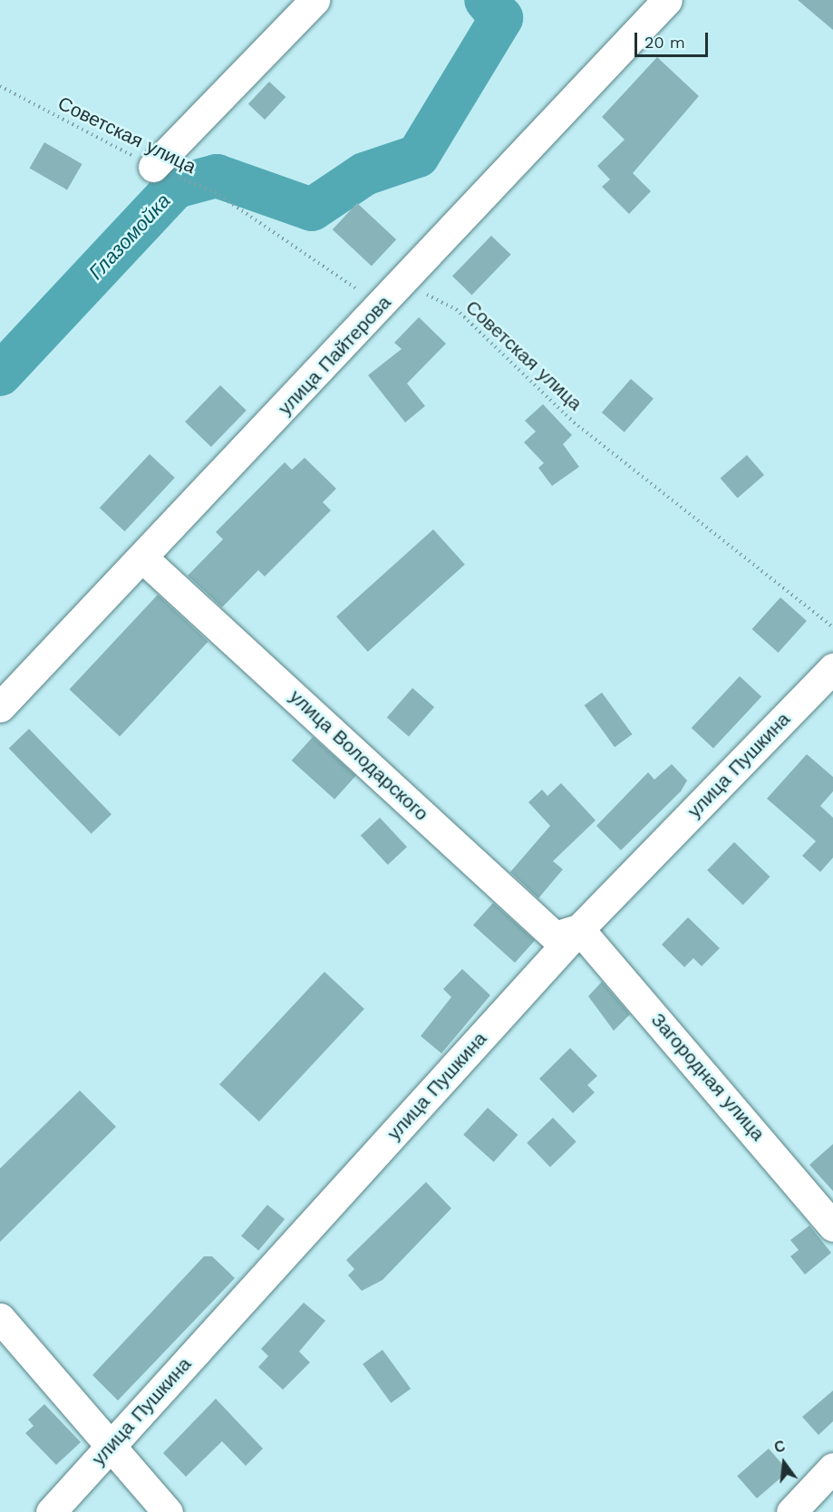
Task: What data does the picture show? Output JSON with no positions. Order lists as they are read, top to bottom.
{
  "streets": {
    "street": [
      "улица Пайтерова",
      "улица Володарского",
      "улица Пушкина",
      "Загородная улица"
    ],
    "path": ["Советская улица"]
  },
  "crossings": [
    ["Советская улица", "улица Пайтерова"],
    ["улица Пайтерова", "улица Володарского"],
    ["улица Володарского", "улица Пушкина"],
    ["улица Володарского", "Загородная улица"],
    ["улица Пушкина", "Загородная улица"]
  ],
  "water": ["Глазомойка"],
  "scale_bar": "20 m",
  "north": "top"
}
